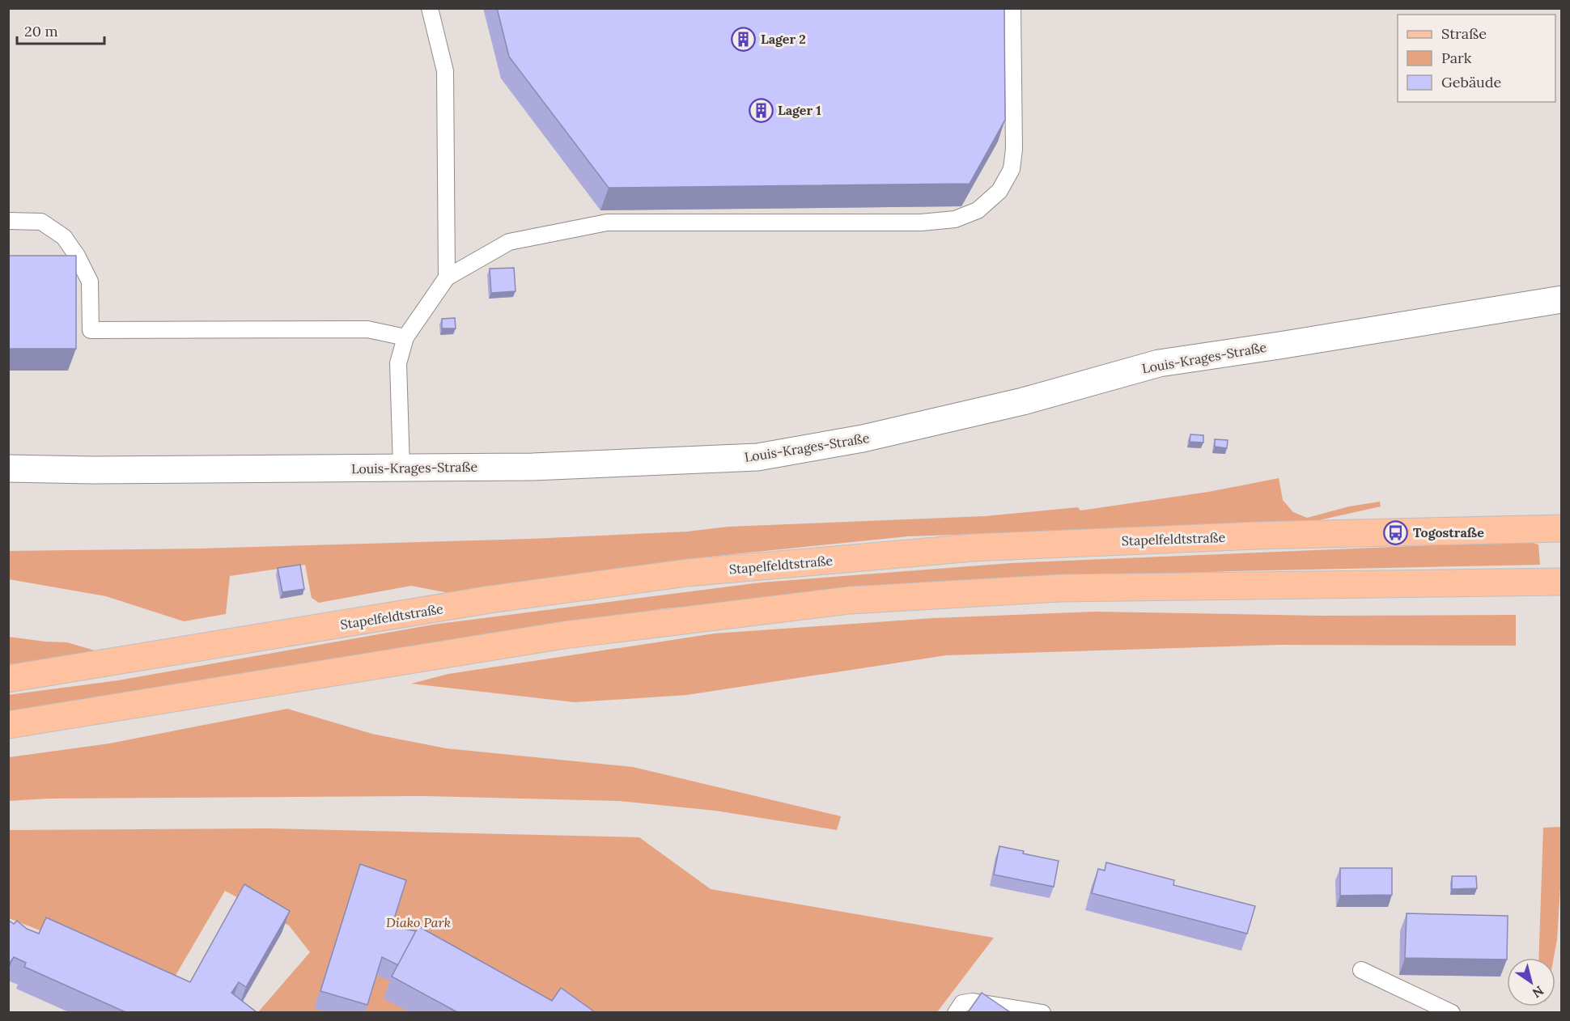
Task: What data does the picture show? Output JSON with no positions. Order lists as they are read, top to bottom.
{
  "streets": {
    "main road": ["Stapelfeldtstraße"],
    "street": ["Louis-Krages-Straße"]
  },
  "parks": ["Diako Park"],
  "places": {
    "building": ["Lager 2", "Lager 1"],
    "bus stop": ["Togostraße"]
  },
  "legend": ["Straße", "Park", "Gebäude"],
  "scale_bar": "20 m",
  "north": "bottom right"
}
